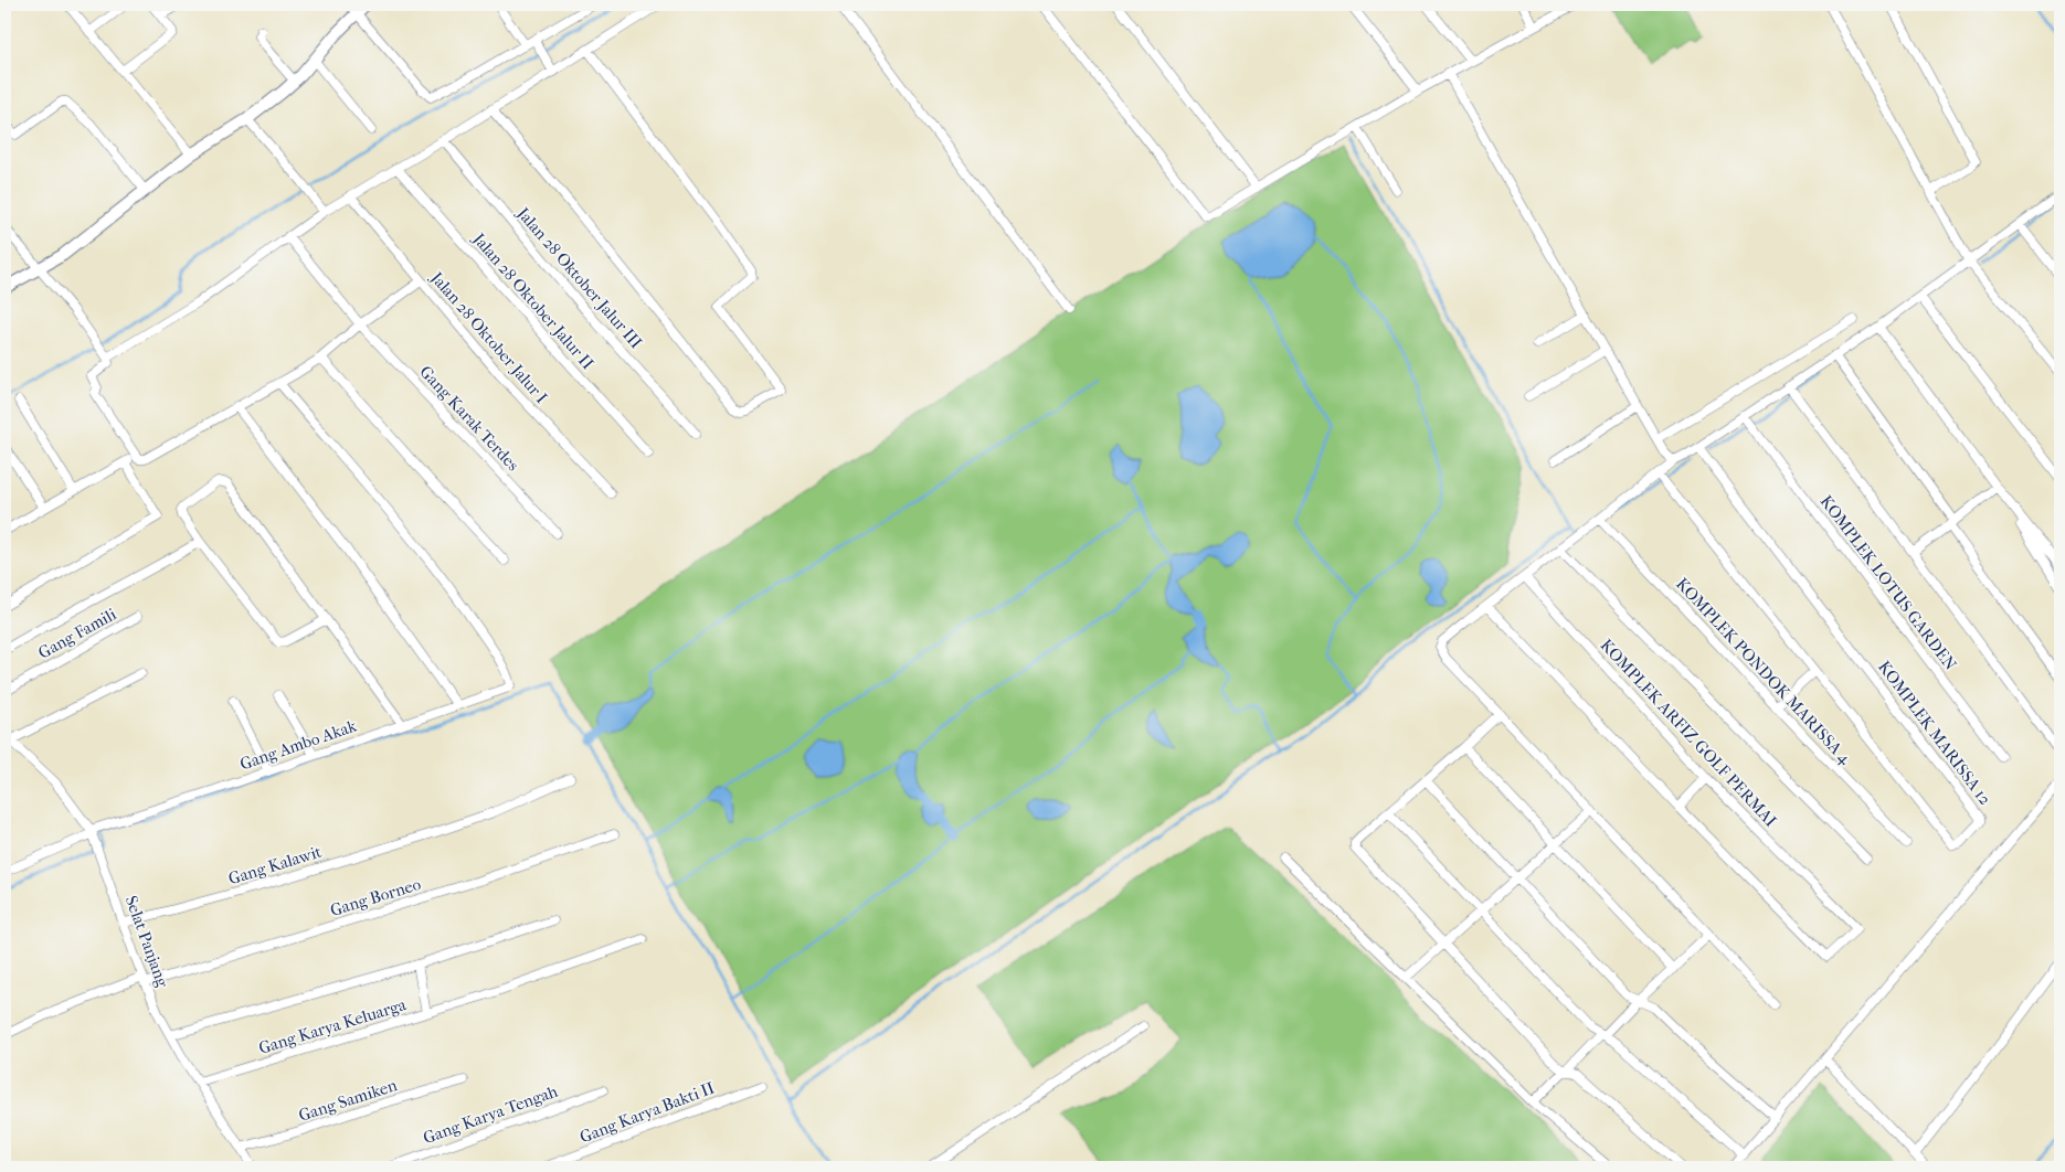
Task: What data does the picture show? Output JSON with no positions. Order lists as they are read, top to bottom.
{
  "streets": {
    "street": [
      "Jalan 28 Oktober Jalur III",
      "Jalan 28 Oktober Jalur II",
      "Jalan 28 Oktober Jalur I",
      "Gang Karak Terdes",
      "KOMPLEK LOTUS GARDEN",
      "Gang Famili",
      "KOMPLEK PONDOK MARISSA 4",
      "KOMPLEK ARFIZ GOLF PERMAI",
      "KOMPLEK MARISSA 12",
      "Gang Ambo Akak",
      "Gang Kalawit",
      "Gang Borneo",
      "Selat Panjang",
      "Gang Karya Keluarga",
      "Gang Samiken",
      "Gang Karya Bakti II",
      "Gang Karya Tengah"
    ]
  },
  "crossings": [
    ["Gang Ambo Akak", "Selat Panjang"],
    ["Gang Kalawit", "Selat Panjang"],
    ["Gang Borneo", "Selat Panjang"],
    ["Selat Panjang", "Gang Karya Keluarga"],
    ["Selat Panjang", "Gang Samiken"]
  ]
}
